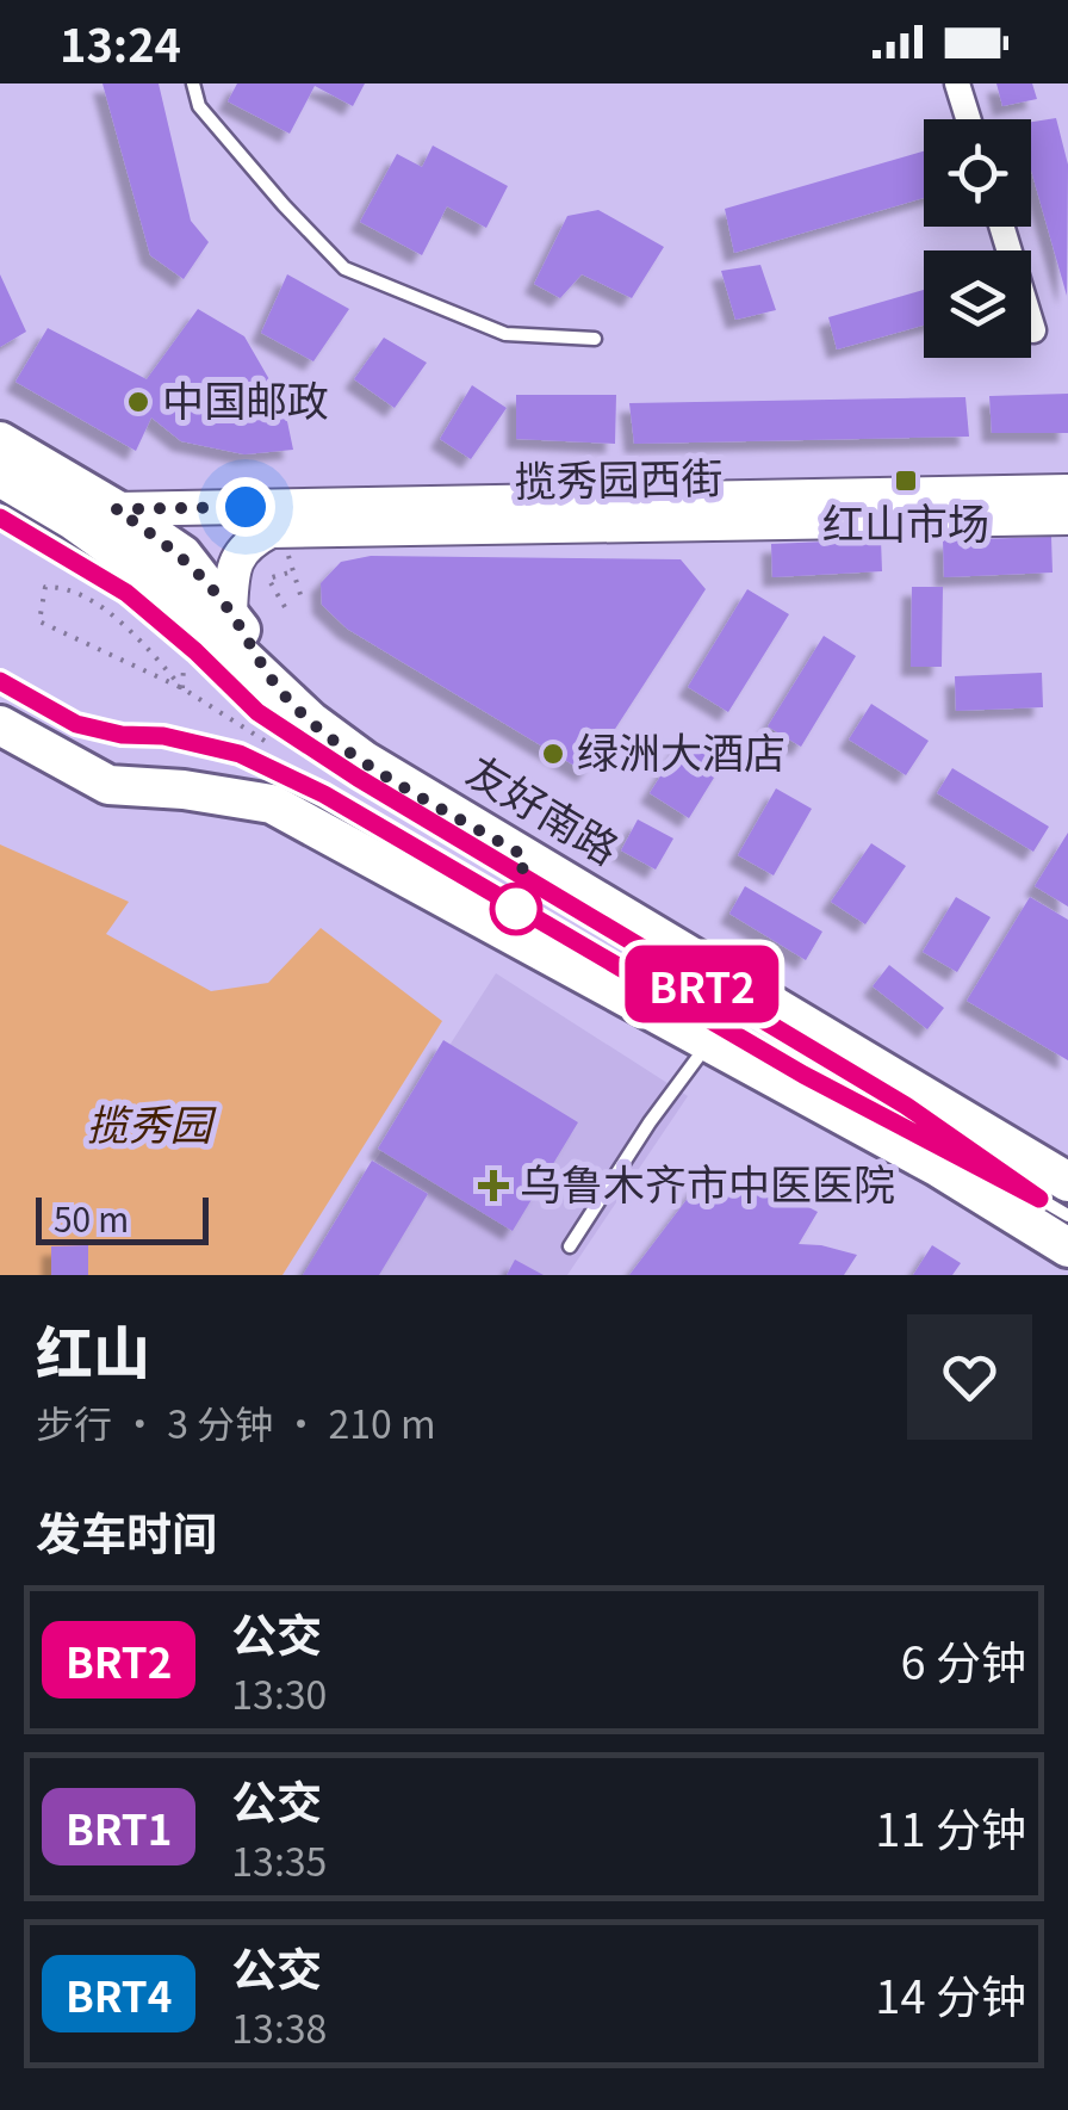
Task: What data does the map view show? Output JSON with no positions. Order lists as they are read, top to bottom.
{
  "streets": {
    "main road": ["友好南路"],
    "street": ["揽秀园西街"]
  },
  "parks": ["揽秀园"],
  "places": {
    "other": ["中国邮政", "绿洲大酒店"],
    "transit": ["红山市场"],
    "health": ["乌鲁木齐市中医医院"]
  },
  "lines": ["bus line BRT2"],
  "scale_bar": "50 m",
  "page": {
    "status": "13:24",
    "on_map": "BRT2",
    "scale": "50 m",
    "heading": [
      ["红山", "步行 · 3 分钟 · 210 m"],
      "发车时间"
    ],
    "list": [
      {
        "mark": "BRT2",
        "name": "公交",
        "note": "13:30",
        "value": "6 分钟"
      },
      {
        "mark": "BRT1",
        "name": "公交",
        "note": "13:35",
        "value": "11 分钟"
      },
      {
        "mark": "BRT4",
        "name": "公交",
        "note": "13:38",
        "value": "14 分钟"
      }
    ]
  }
}
